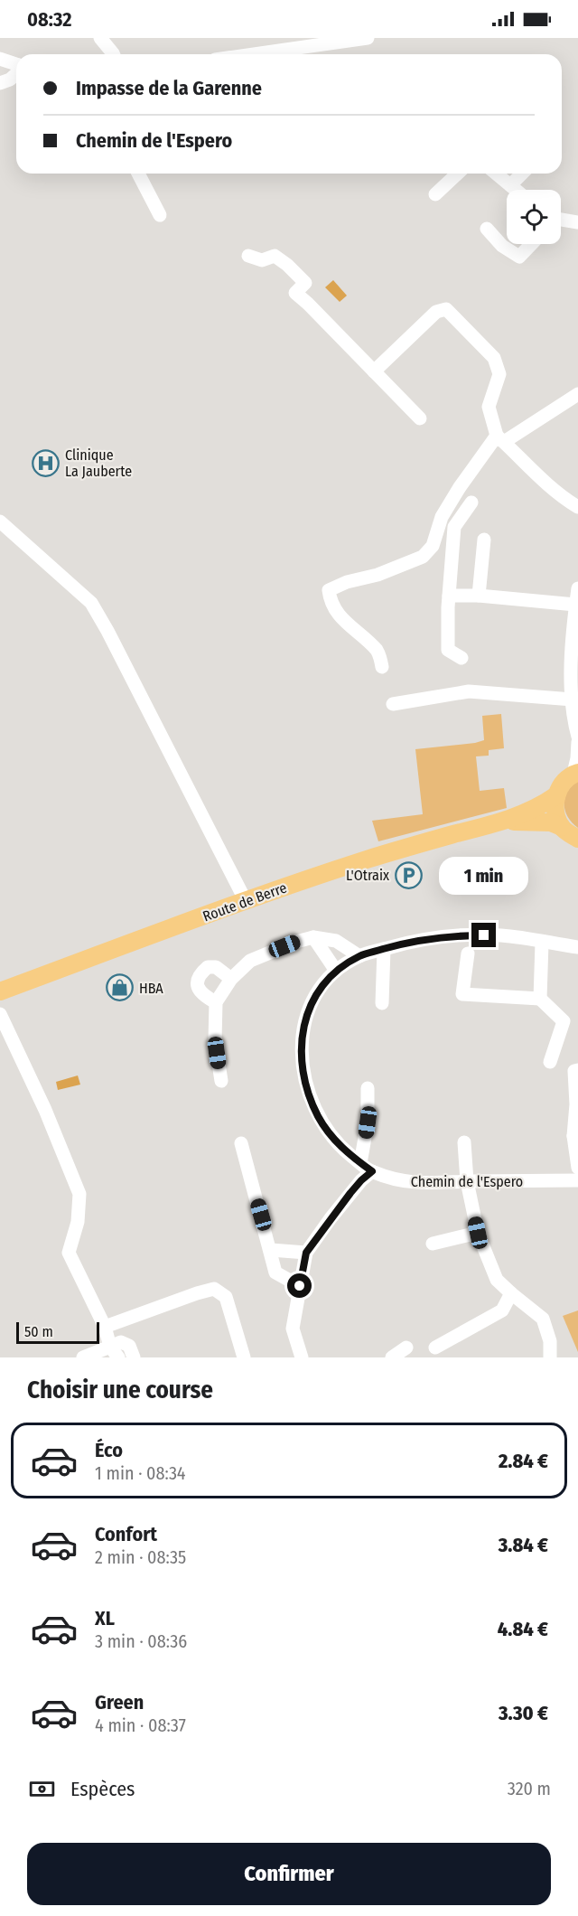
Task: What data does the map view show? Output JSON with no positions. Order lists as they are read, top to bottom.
{
  "streets": {
    "main road": ["Route de Berre"],
    "street": ["Chemin de l'Espero"]
  },
  "places": {
    "hospital": ["Clinique La Jauberte"],
    "parking": ["L'Otraix"],
    "shop": ["HBA"]
  },
  "scale_bar": "50 m",
  "page": {
    "status": "08:32",
    "banner": ["Impasse de la Garenne", "Chemin de l'Espero"],
    "bubble": "1 min",
    "scale": "50 m",
    "heading": "Choisir une course",
    "list": [
      {
        "name": "Éco",
        "note": "1 min · 08:34",
        "value": "2.84 €"
      },
      {
        "name": "Confort",
        "note": "2 min · 08:35",
        "value": "3.84 €"
      },
      {
        "name": "XL",
        "note": "3 min · 08:36",
        "value": "4.84 €"
      },
      {
        "name": "Green",
        "note": "4 min · 08:37",
        "value": "3.30 €"
      }
    ],
    "pay": ["Espèces", "320 m"],
    "buttons": "Confirmer"
  }
}
